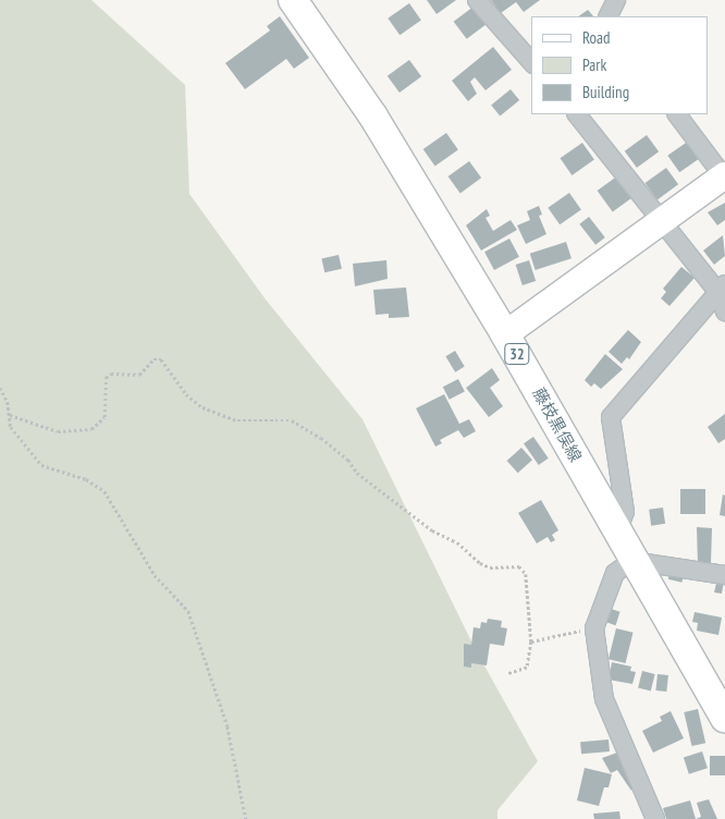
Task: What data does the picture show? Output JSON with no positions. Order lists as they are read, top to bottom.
{
  "streets": {
    "main road": ["32", "藤枝黒俣線"]
  },
  "legend": ["Road", "Park", "Building"]
}
